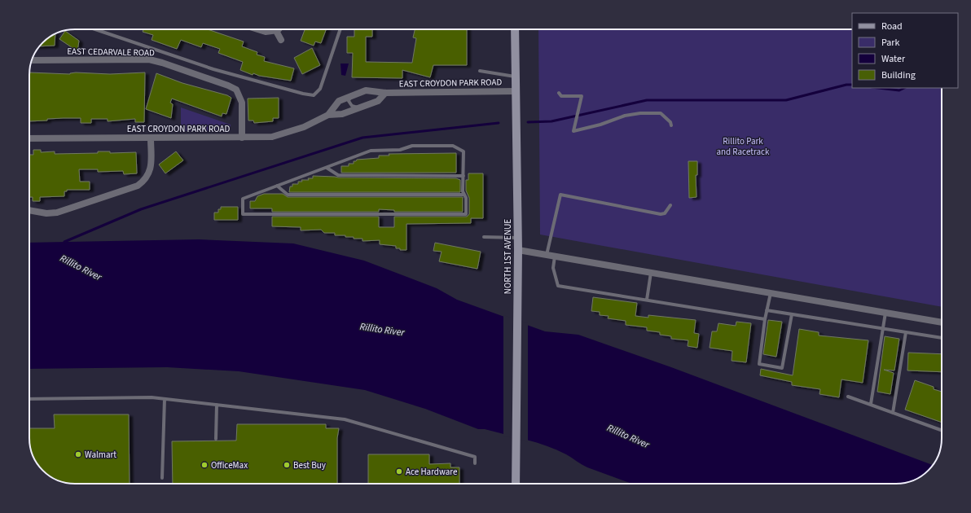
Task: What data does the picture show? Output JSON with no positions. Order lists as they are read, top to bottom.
{
  "streets": {
    "main road": ["NORTH 1ST AVENUE"],
    "street": ["EAST CEDARVALE ROAD", "EAST CROYDON PARK ROAD"]
  },
  "crossings": [
    ["EAST CEDARVALE ROAD", "EAST CROYDON PARK ROAD"],
    ["EAST CROYDON PARK ROAD", "NORTH 1ST AVENUE"]
  ],
  "water": ["Rillito River"],
  "parks": ["Rillito Park and Racetrack"],
  "places": [
    "Walmart",
    "OfficeMax",
    "Best Buy",
    "Ace Hardware"
  ],
  "legend": [
    "Road",
    "Park",
    "Water",
    "Building"
  ]
}
